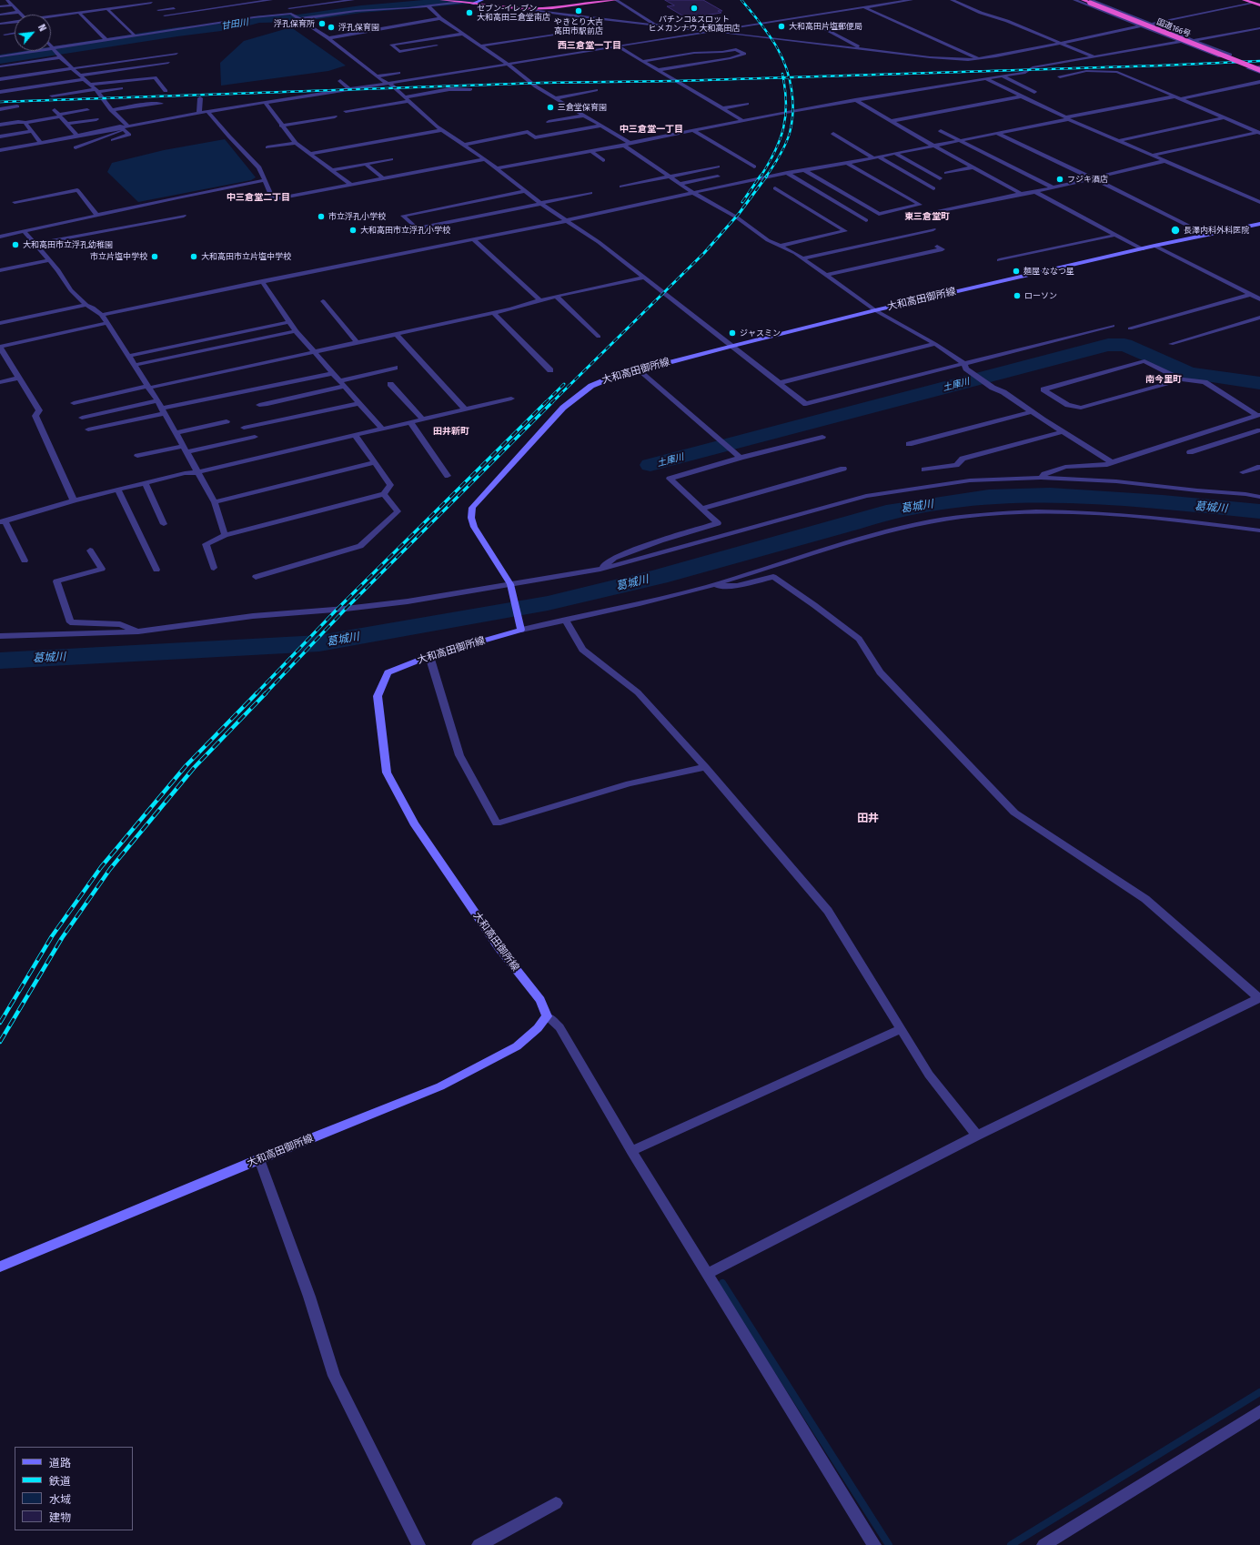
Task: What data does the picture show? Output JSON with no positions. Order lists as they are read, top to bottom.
{
  "streets": {
    "highway": ["国道166号"],
    "main road": ["大和高田御所線"]
  },
  "districts": [
    "西三倉堂一丁目",
    "中三倉堂一丁目",
    "中三倉堂二丁目",
    "東三倉堂町",
    "南今里町",
    "田井新町",
    "田井"
  ],
  "water": ["甘田川", "土庫川", "葛城川"],
  "places": [
    "パチンコ&スロット ヒメカンナウ 大和高田店",
    "やきとり大吉 高田市駅前店",
    "セブン-イレブン 大和高田三倉堂南店",
    "浮孔保育所",
    "大和高田片塩郵便局",
    "浮孔保育園",
    "三倉堂保育園",
    "フジキ酒店",
    "市立浮孔小学校",
    "大和高田市立浮孔小学校",
    "長澤内科外科医院",
    "大和高田市立浮孔幼稚園",
    "市立片塩中学校",
    "大和高田市立片塩中学校",
    "麺屋 ななつ星",
    "ローソン",
    "ジャスミン"
  ],
  "legend": [
    "道路",
    "鉄道",
    "水域",
    "建物"
  ],
  "north": "top right"
}
